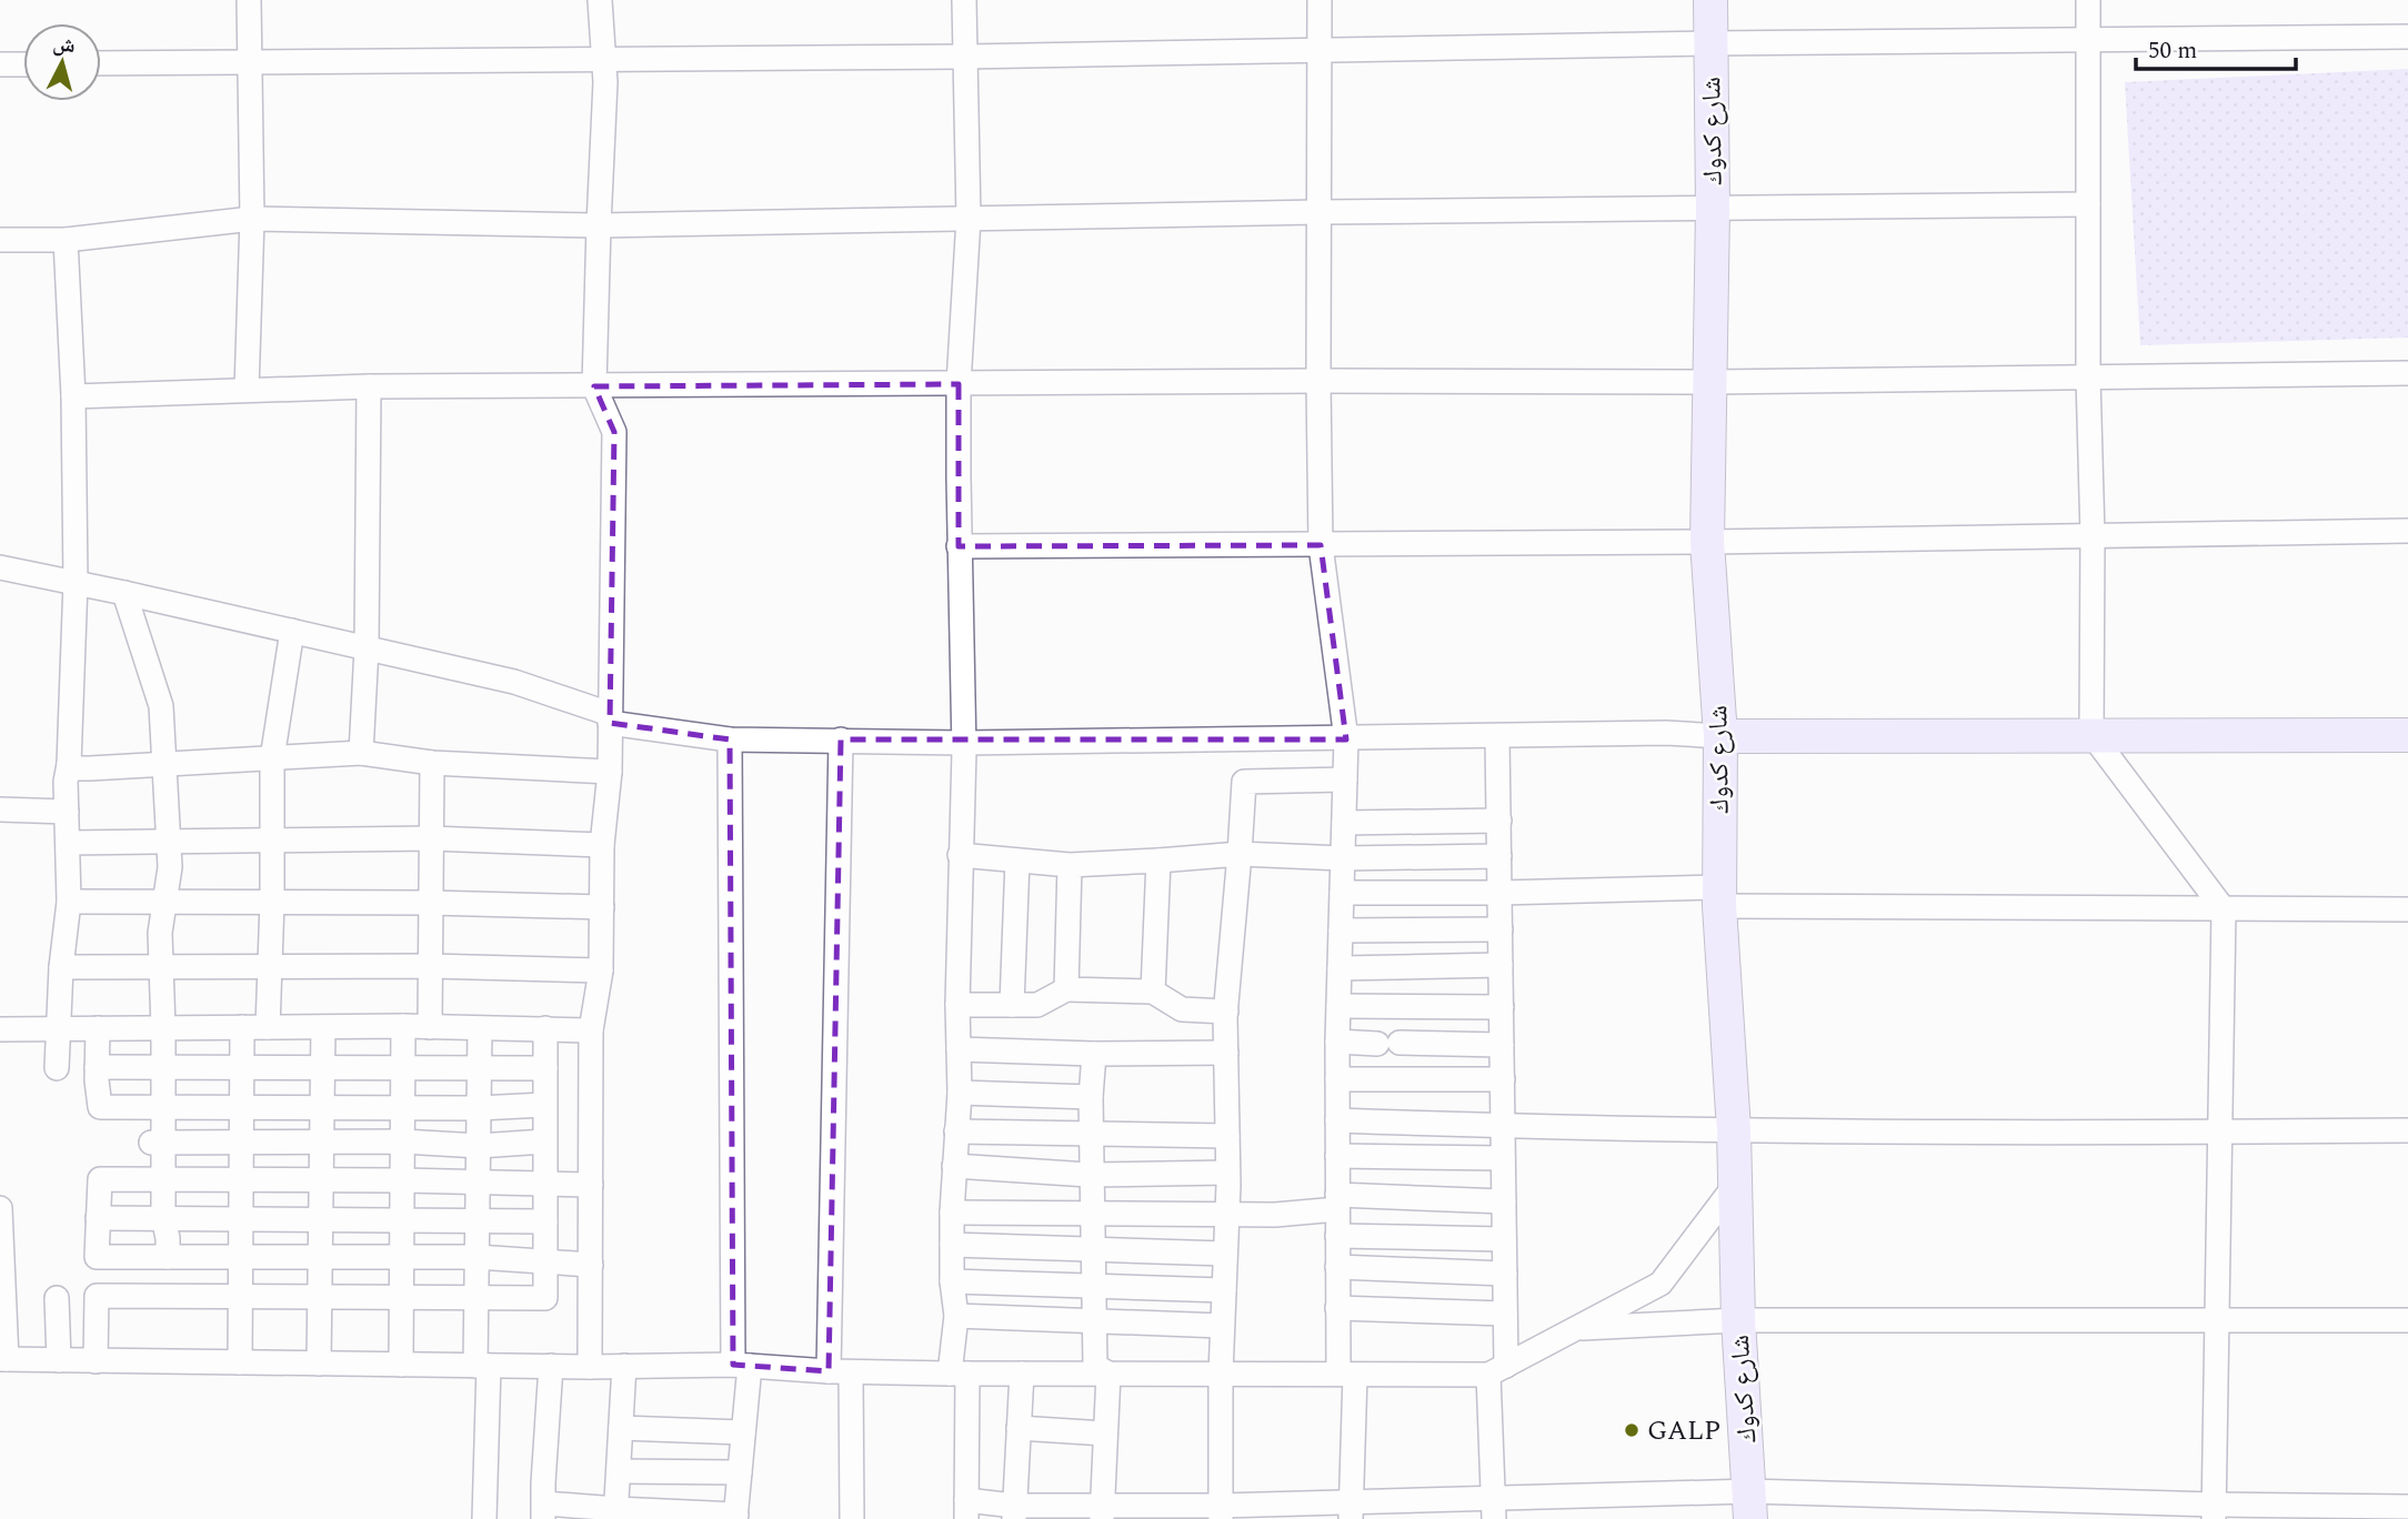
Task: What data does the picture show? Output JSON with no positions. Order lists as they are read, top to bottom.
{
  "streets": {
    "street": ["شارع كدوك"]
  },
  "places": ["GALP"],
  "scale_bar": "50 m",
  "north": "top"
}
